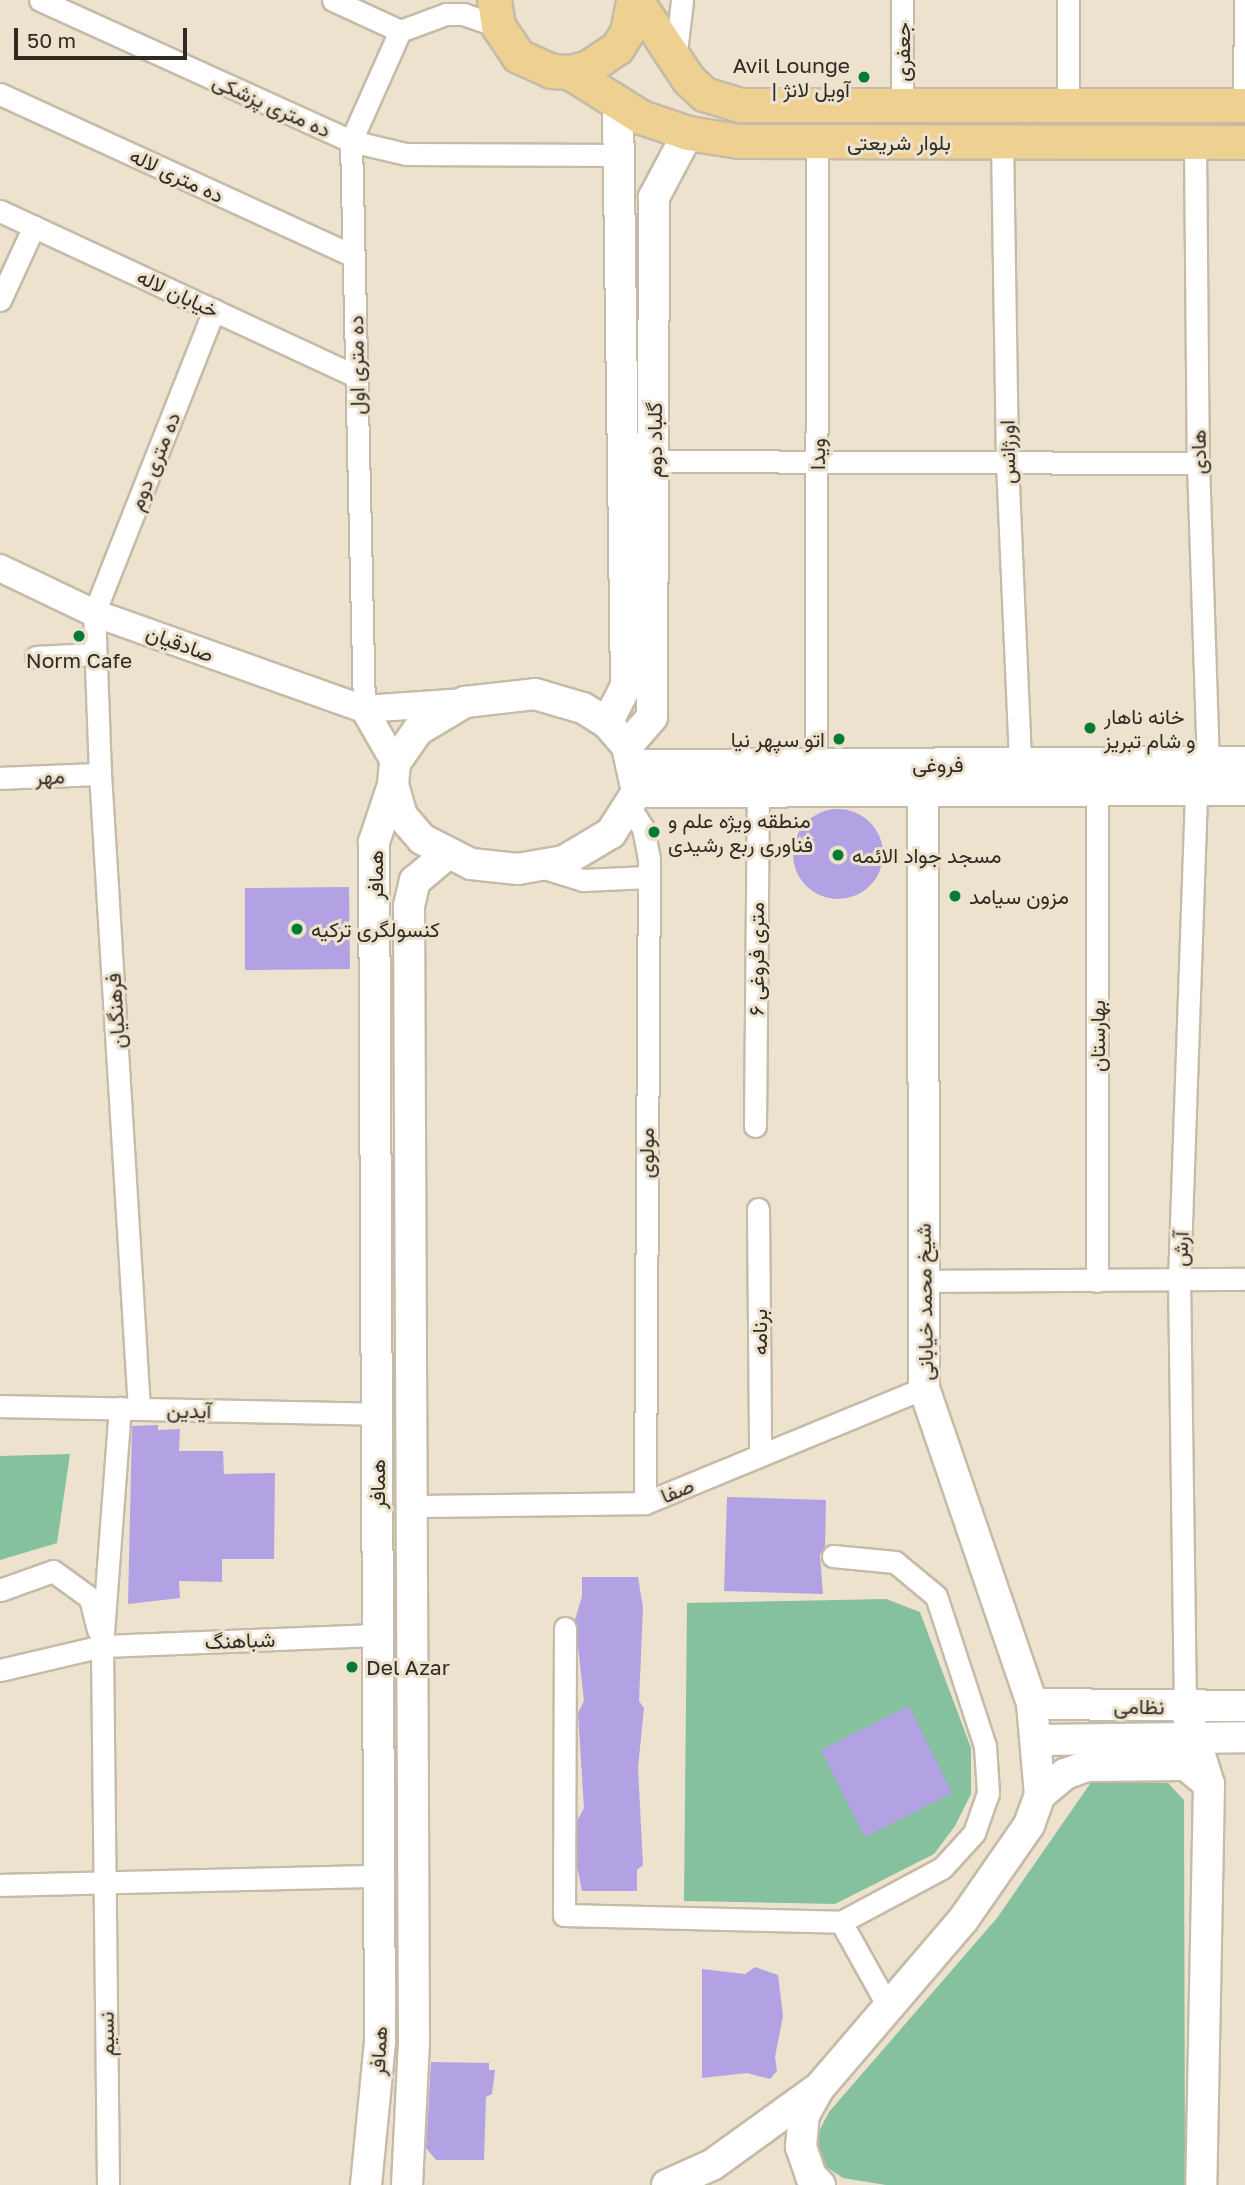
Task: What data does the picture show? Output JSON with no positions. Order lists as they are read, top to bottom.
{
  "streets": {
    "main road": [
      "بلوار شریعتى",
      "گلباد دوم",
      "فروغى",
      "همافر",
      "شیخ محمد خیابانی",
      "نظامی"
    ],
    "street": [
      "جعفری",
      "ده متری پزشکی",
      "ده متری لاله",
      "خیابان لاله",
      "ده متری اول",
      "اورژانس",
      "هادی",
      "ویدا",
      "ده متری دوم",
      "صادقیان",
      "مهر",
      "۶ متری فروغی",
      "فرهنگیان",
      "بهارستان",
      "مولوی",
      "آرش",
      "برنامه",
      "آیدین",
      "صفا",
      "شباهنگ",
      "نسیم"
    ]
  },
  "crossings": [
    ["جعفری", "بلوار شریعتى"],
    ["ده متری پزشکی", "ده متری اول"],
    ["ده متری پزشکی", "گلباد دوم"],
    ["بلوار شریعتى", "گلباد دوم"],
    ["بلوار شریعتى", "اورژانس"],
    ["بلوار شریعتى", "هادی"],
    ["بلوار شریعتى", "ویدا"],
    ["ده متری لاله", "ده متری اول"],
    ["خیابان لاله", "ده متری اول"],
    ["خیابان لاله", "ده متری دوم"],
    ["ده متری اول", "صادقیان"],
    ["گلباد دوم", "فروغى"],
    ["گلباد دوم", "همافر"],
    ["گلباد دوم", "مولوی"],
    ["اورژانس", "فروغى"],
    ["هادی", "فروغى"],
    ["ویدا", "فروغى"],
    ["ده متری دوم", "صادقیان"],
    ["ده متری دوم", "فرهنگیان"],
    ["صادقیان", "فرهنگیان"],
    ["فروغى", "همافر"],
    ["فروغى", "۶ متری فروغی"],
    ["فروغى", "بهارستان"],
    ["فروغى", "مولوی"],
    ["فروغى", "آرش"],
    ["فروغى", "شیخ محمد خیابانی"],
    ["مهر", "فرهنگیان"],
    ["همافر", "مولوی"],
    ["همافر", "آیدین"],
    ["همافر", "صفا"],
    ["همافر", "شباهنگ"],
    ["فرهنگیان", "آیدین"],
    ["فرهنگیان", "شباهنگ"],
    ["فرهنگیان", "نسیم"],
    ["مولوی", "صفا"],
    ["آرش", "نظامی"],
    ["شیخ محمد خیابانی", "صفا"],
    ["شیخ محمد خیابانی", "نظامی"],
    ["برنامه", "صفا"],
    ["شباهنگ", "نسیم"]
  ],
  "places": [
    "Avil Lounge | آویل لانژ",
    "Norm Cafe",
    "خانه ناهار و شام تبریز",
    "اتو سپهر نیا",
    "منطقه ویژه علم و فناوری ربع رشیدی",
    "مسجد جواد الائمه",
    "مزون سیامد",
    "کنسولگری ترکیه",
    "Del Azar"
  ],
  "scale_bar": "50 m"
}
